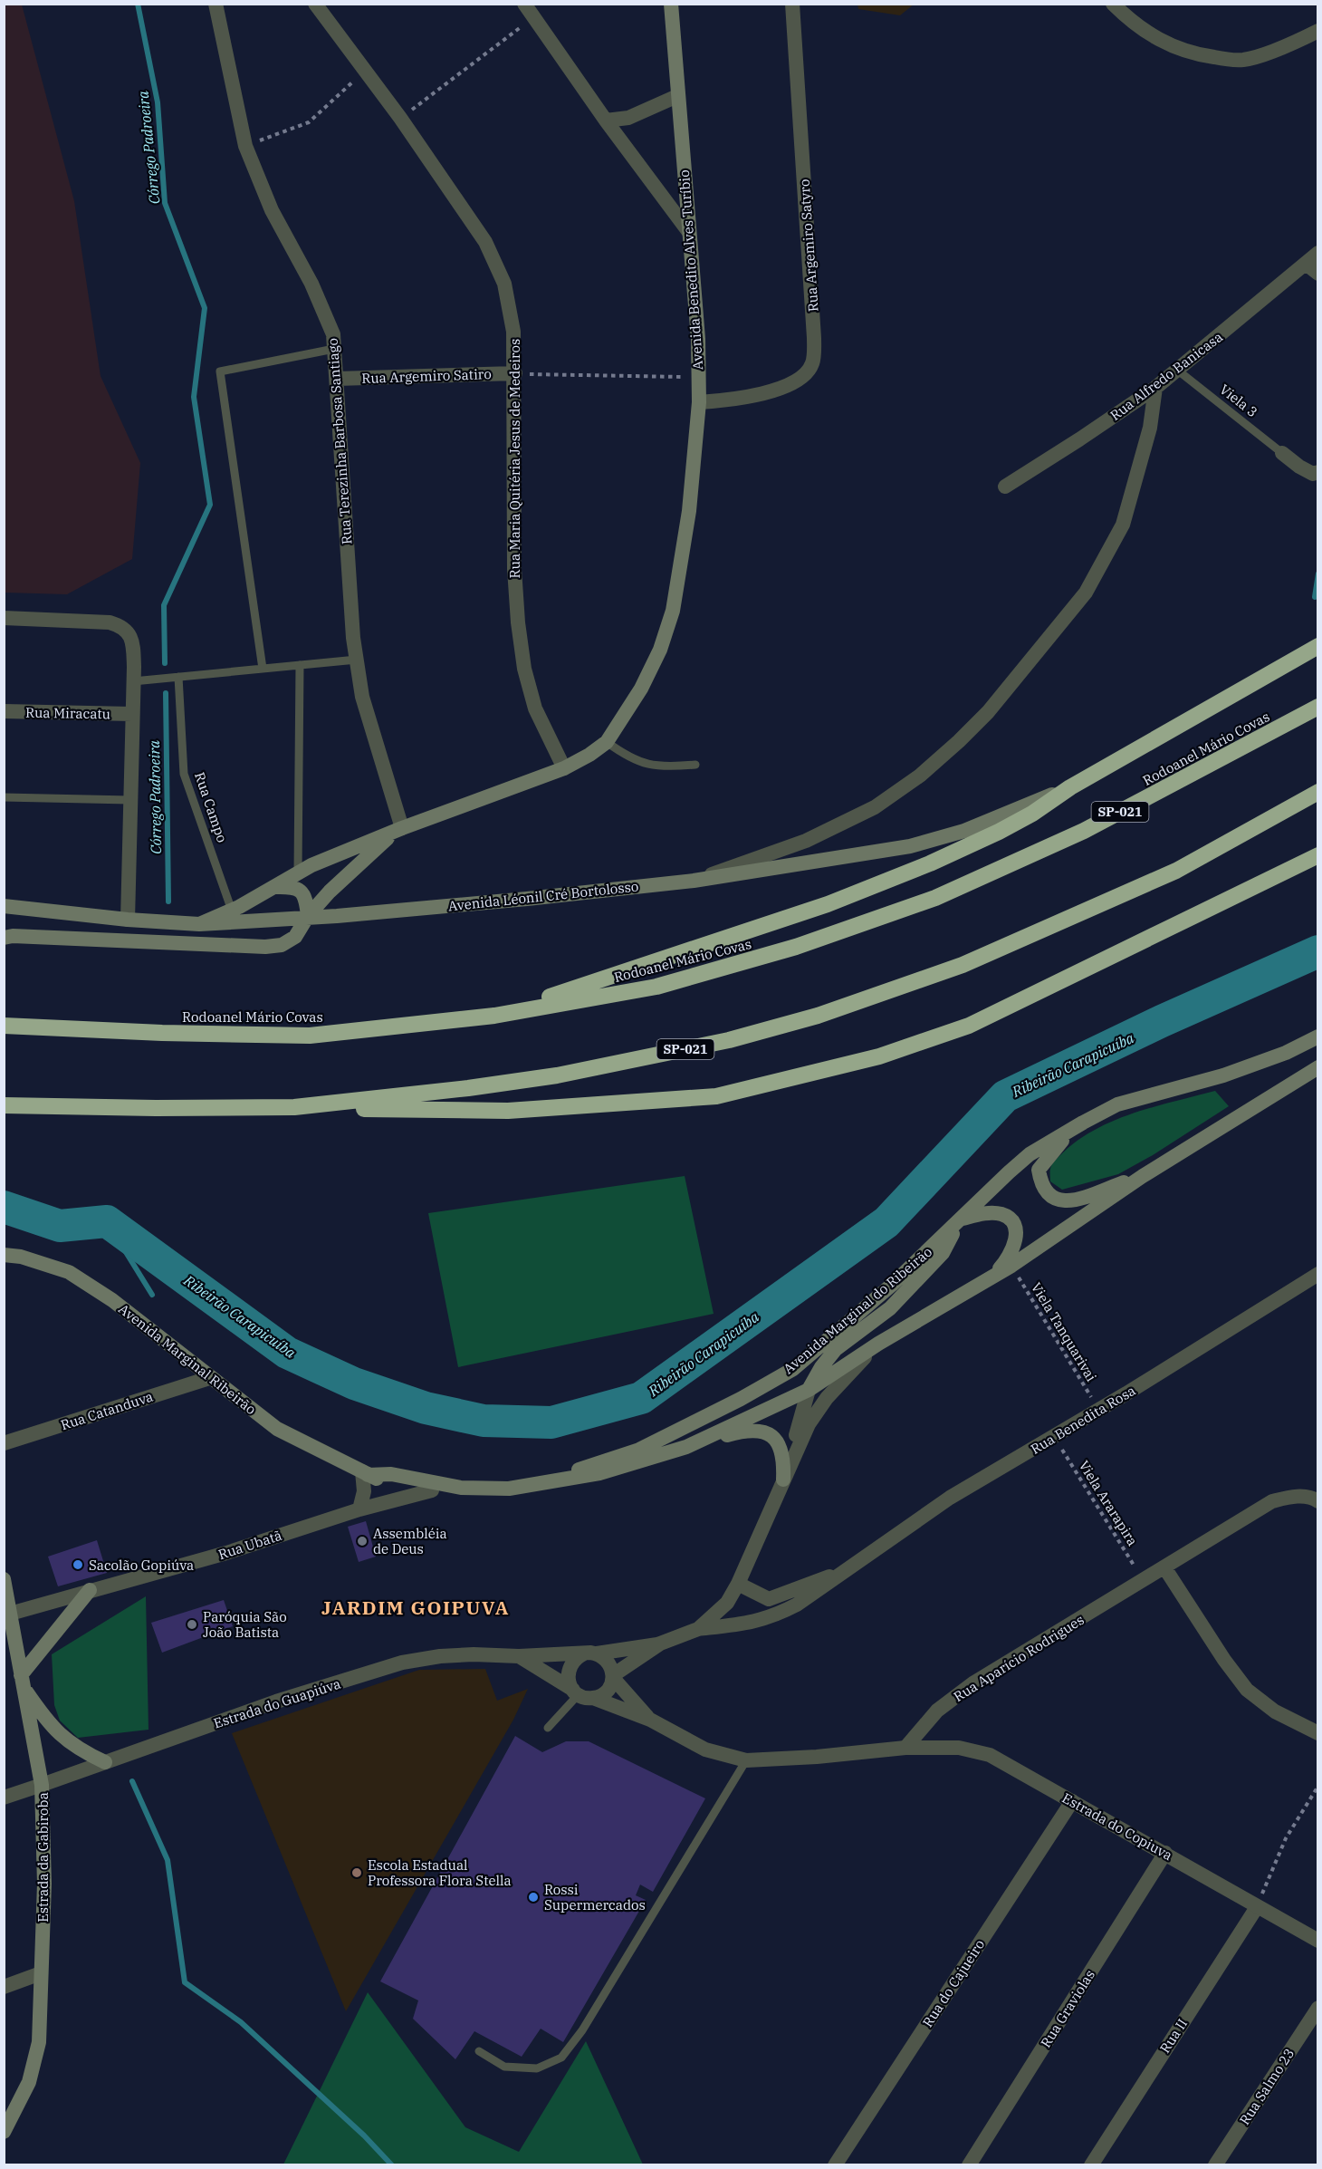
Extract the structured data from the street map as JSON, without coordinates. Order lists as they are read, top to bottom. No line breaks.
{"streets":{"highway":["Rodoanel Mário Covas","SP-021"],"main road":["Avenida Benedito Alves Turíbio","Avenida Léonil Cré Bortolosso","Avenida Marginal do Ribeirão","Avenida Marginal Ribeirão","Estrada da Gabiroba"],"street":["Rua Argemiro Satyro","Rua Argemiro Satiro","Rua Alfredo Banicasa","Rua Terezinha Barbosa Santiago","Rua Maria Quitéria Jesus de Medeiros","Rua Miracatu","Rua Catanduva","Rua Benedita Rosa","Rua Ubatã","Rua Aparício Rodrigues","Estrada do Guapiúva","Estrada do Copiuva","Rua do Cajueiro","Rua Graviolas","Rua II","Rua Salmo 23"],"lane":["Viela 3","Rua Campo"],"path":["Viela Tanquarivai","Viela Ararapira"]},"crossings":[["Rua Argemiro Satyro","Avenida Benedito Alves Turíbio"],["Avenida Benedito Alves Turíbio","Rua Terezinha Barbosa Santiago"],["Avenida Benedito Alves Turíbio","Rua Maria Quitéria Jesus de Medeiros"],["Avenida Benedito Alves Turíbio","Rua Campo"],["Avenida Benedito Alves Turíbio","Avenida Léonil Cré Bortolosso"],["Rua Argemiro Satiro","Rua Terezinha Barbosa Santiago"],["Rua Argemiro Satiro","Rua Maria Quitéria Jesus de Medeiros"],["Rua Alfredo Banicasa","Viela 3"],["Avenida Marginal do Ribeirão","Viela Tanquarivai"],["Viela Tanquarivai","Rua Benedita Rosa"],["Avenida Marginal Ribeirão","Rua Catanduva"],["Avenida Marginal Ribeirão","Rua Ubatã"],["Rua Benedita Rosa","Viela Ararapira"],["Rua Benedita Rosa","Estrada do Guapiúva"],["Viela Ararapira","Rua Aparício Rodrigues"],["Rua Ubatã","Estrada da Gabiroba"],["Rua Aparício Rodrigues","Estrada do Copiuva"],["Estrada do Guapiúva","Estrada da Gabiroba"],["Estrada do Copiuva","Rua do Cajueiro"],["Estrada do Copiuva","Rua Graviolas"],["Estrada do Copiuva","Rua II"]],"districts":["JARDIM GOIPUVA"],"water":["Córrego Padroeira","Ribeirão Carapicuíba"],"places":["Assembléia de Deus","Sacolão Gopiúva","Paróquia São João Batista","Escola Estadual Professora Flora Stella","Rossi Supermercados"]}
